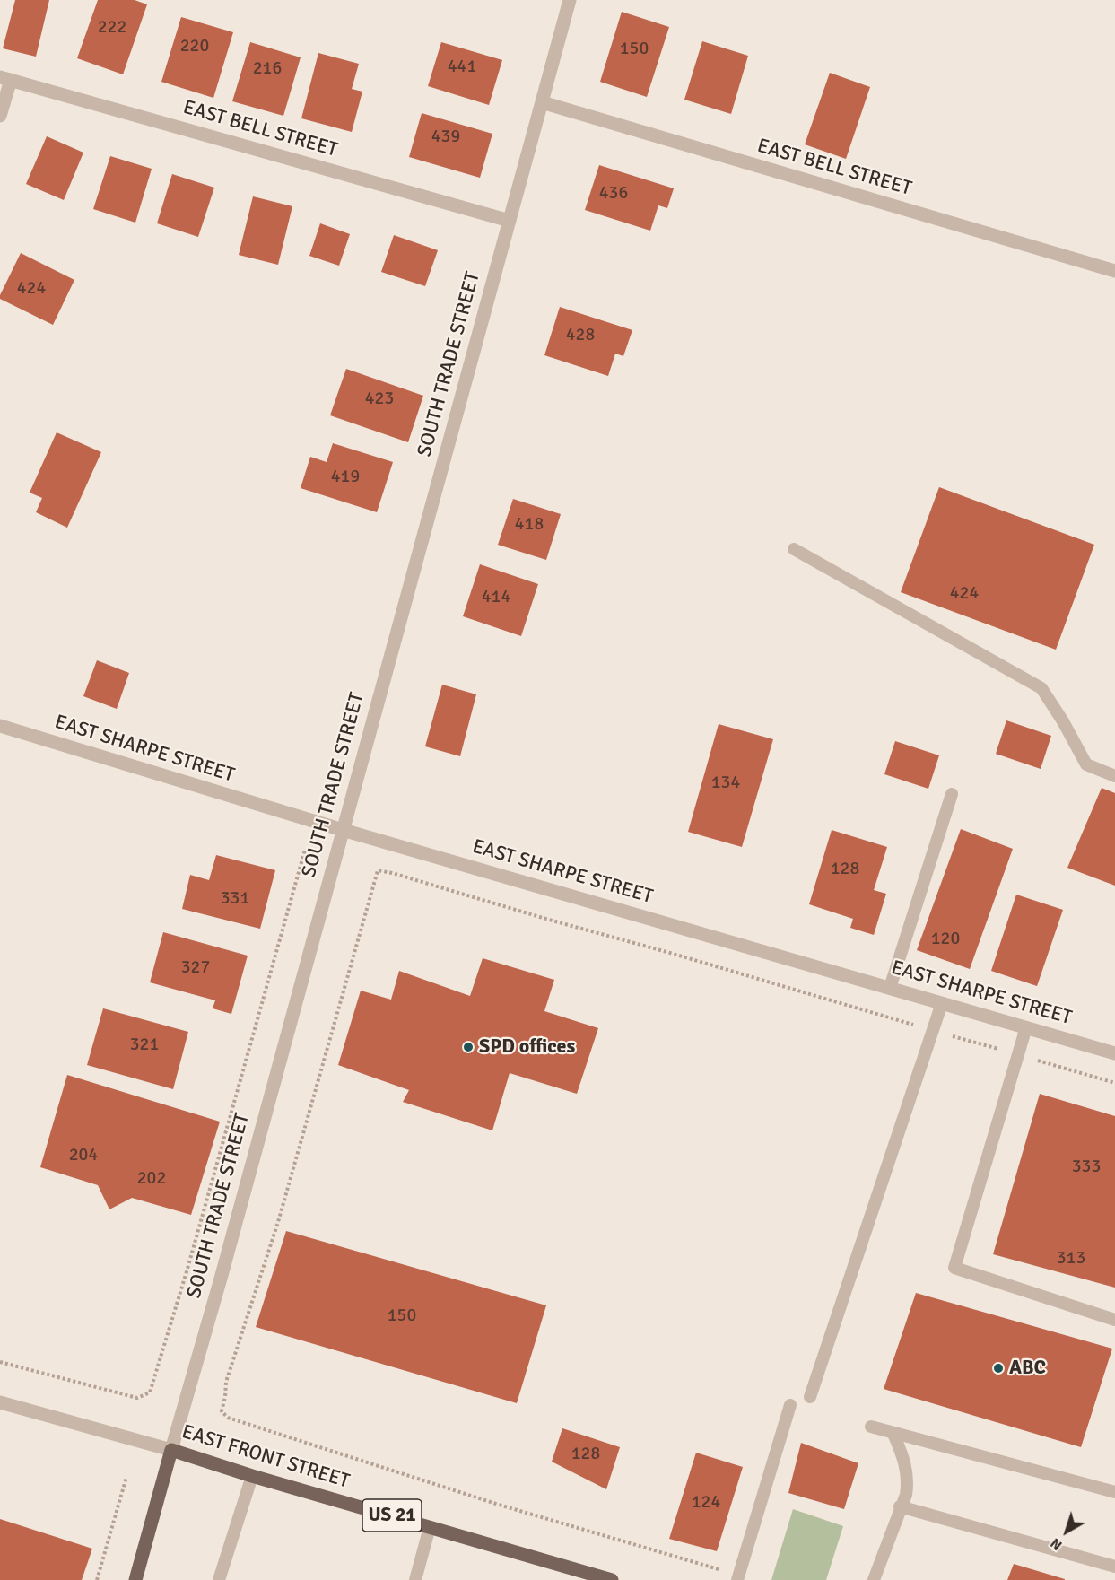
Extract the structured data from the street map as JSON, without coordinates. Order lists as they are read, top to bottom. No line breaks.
{"streets":{"main road":["SOUTH TRADE STREET","EAST FRONT STREET","US 21"],"street":["EAST BELL STREET","EAST SHARPE STREET"]},"crossings":[["EAST BELL STREET","SOUTH TRADE STREET"],["SOUTH TRADE STREET","EAST SHARPE STREET"],["SOUTH TRADE STREET","EAST FRONT STREET"]],"places":["SPD offices","ABC"],"house_numbers":["222","220","150","441","216","439","436","424","428","423","419","418","424","414","134","128","331","120","327","321","204","333","202","313","150","128","124"],"north":"bottom left"}
